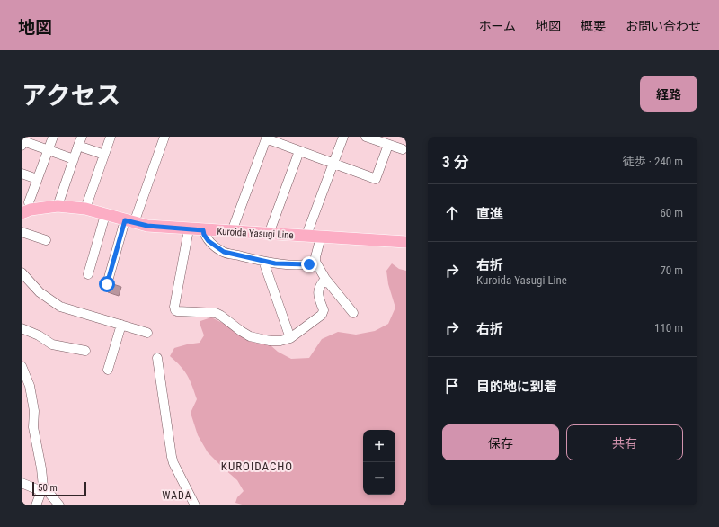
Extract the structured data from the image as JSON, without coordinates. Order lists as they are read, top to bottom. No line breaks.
{"streets":{"main road":["Kuroida Yasugi Line"]},"districts":["KUROIDACHO","WADA"],"scale_bar":"50 m","page":{"header":"地図","nav":["ホーム","地図","概要","お問い合わせ"],"title":"アクセス","buttons":["経路",["保存","共有"]],"heading":["3 分","徒歩 · 240 m"],"list":[["直進","60 m"],["右折","Kuroida Yasugi Line","70 m"],["右折","110 m"],"目的地に到着"],"map_buttons":["+","−"],"scale":"50 m"}}
